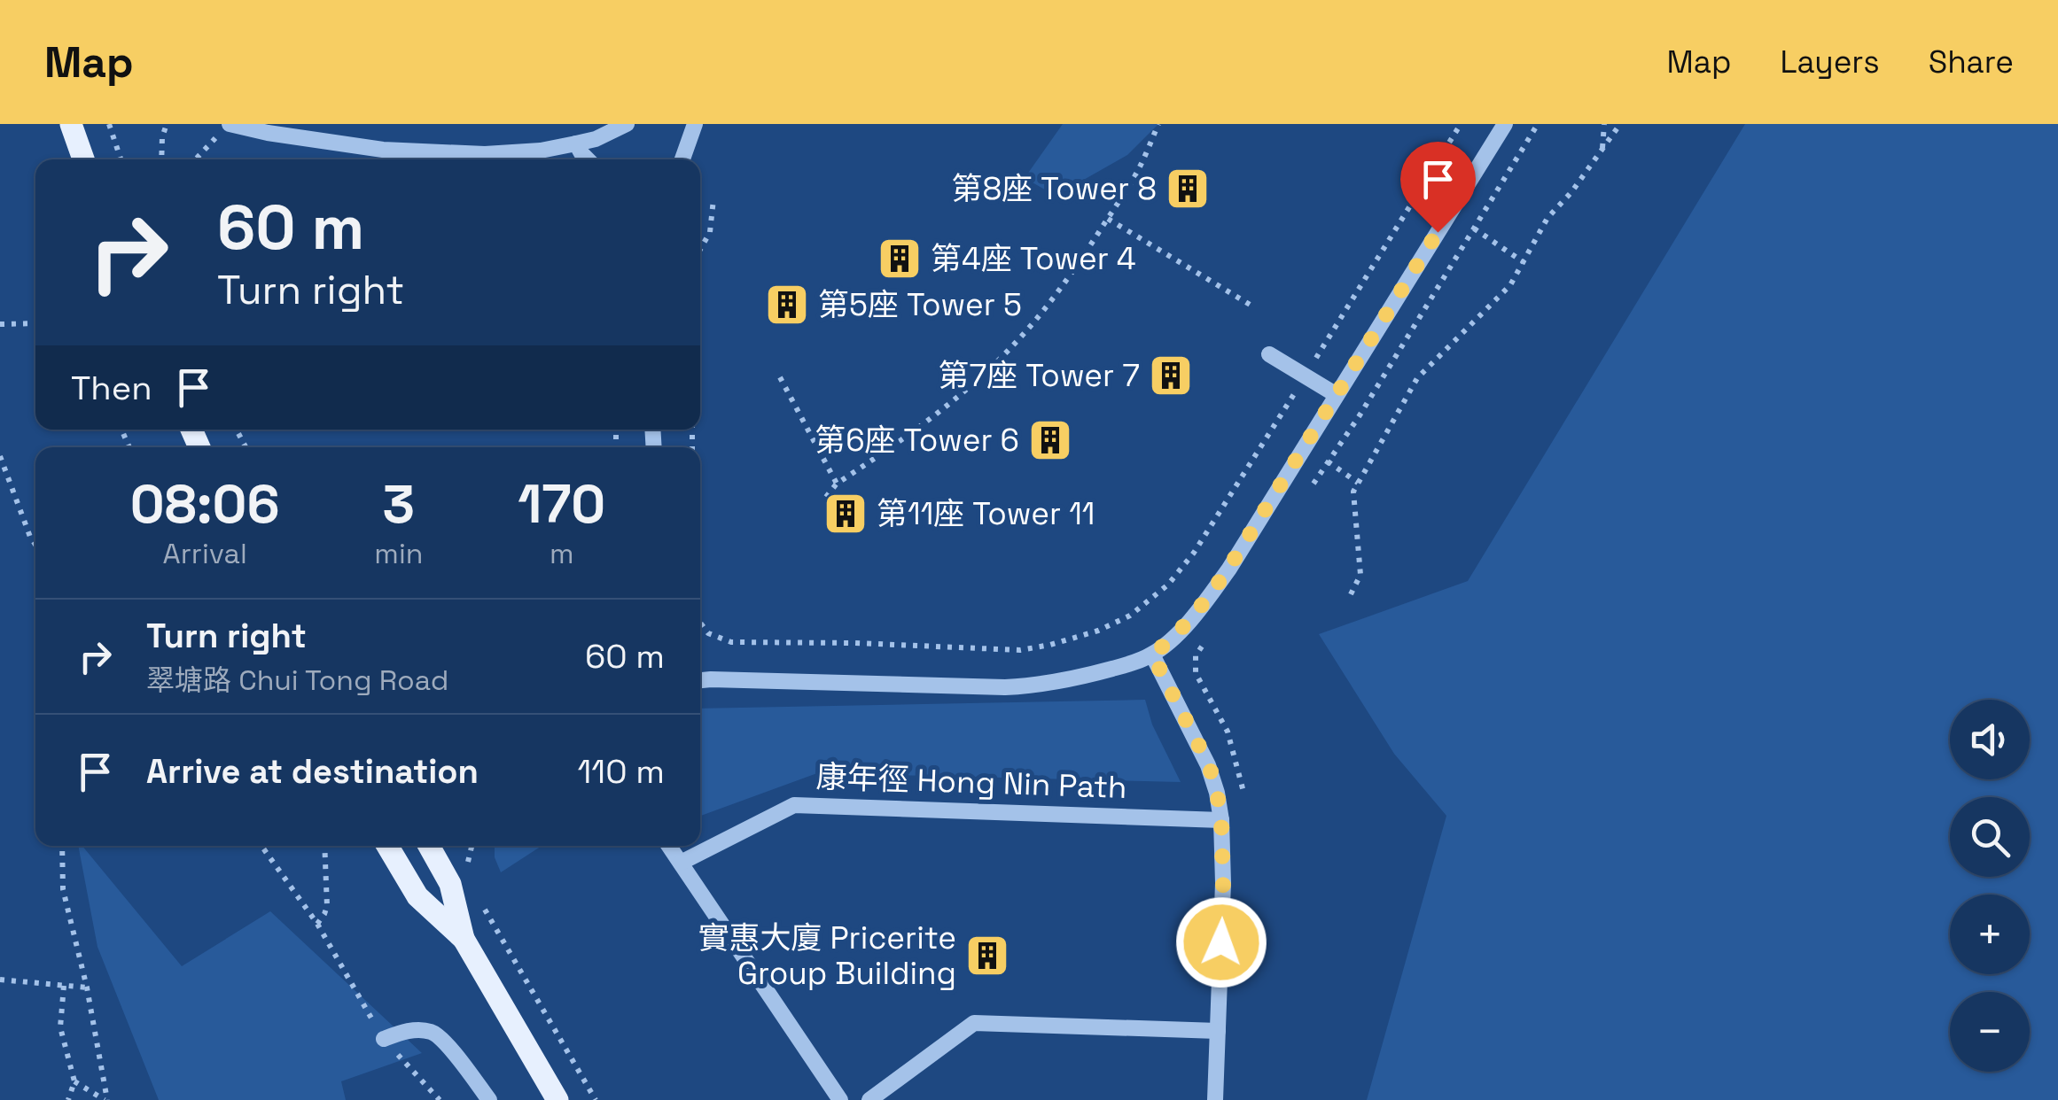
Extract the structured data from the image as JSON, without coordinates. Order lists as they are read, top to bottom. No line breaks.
{"streets":{"street":["康年徑 Hong Nin Path"]},"places":{"building":["第8座 Tower 8","第4座 Tower 4","第5座 Tower 5","第7座 Tower 7","第6座 Tower 6","第11座 Tower 11","實惠大廈 Pricerite Group Building"]},"page":{"header":"Map","nav":["Map","Layers","Share"],"turn":["60 m","Turn right"],"then":"Then","eta":["08:06","Arrival","3","min","170","m"],"list":[{"name":"Turn right","note":"翠塘路 Chui Tong Road","value":"60 m"},{"name":"Arrive at destination","value":"110 m"}],"map_buttons":["+","−"]}}
